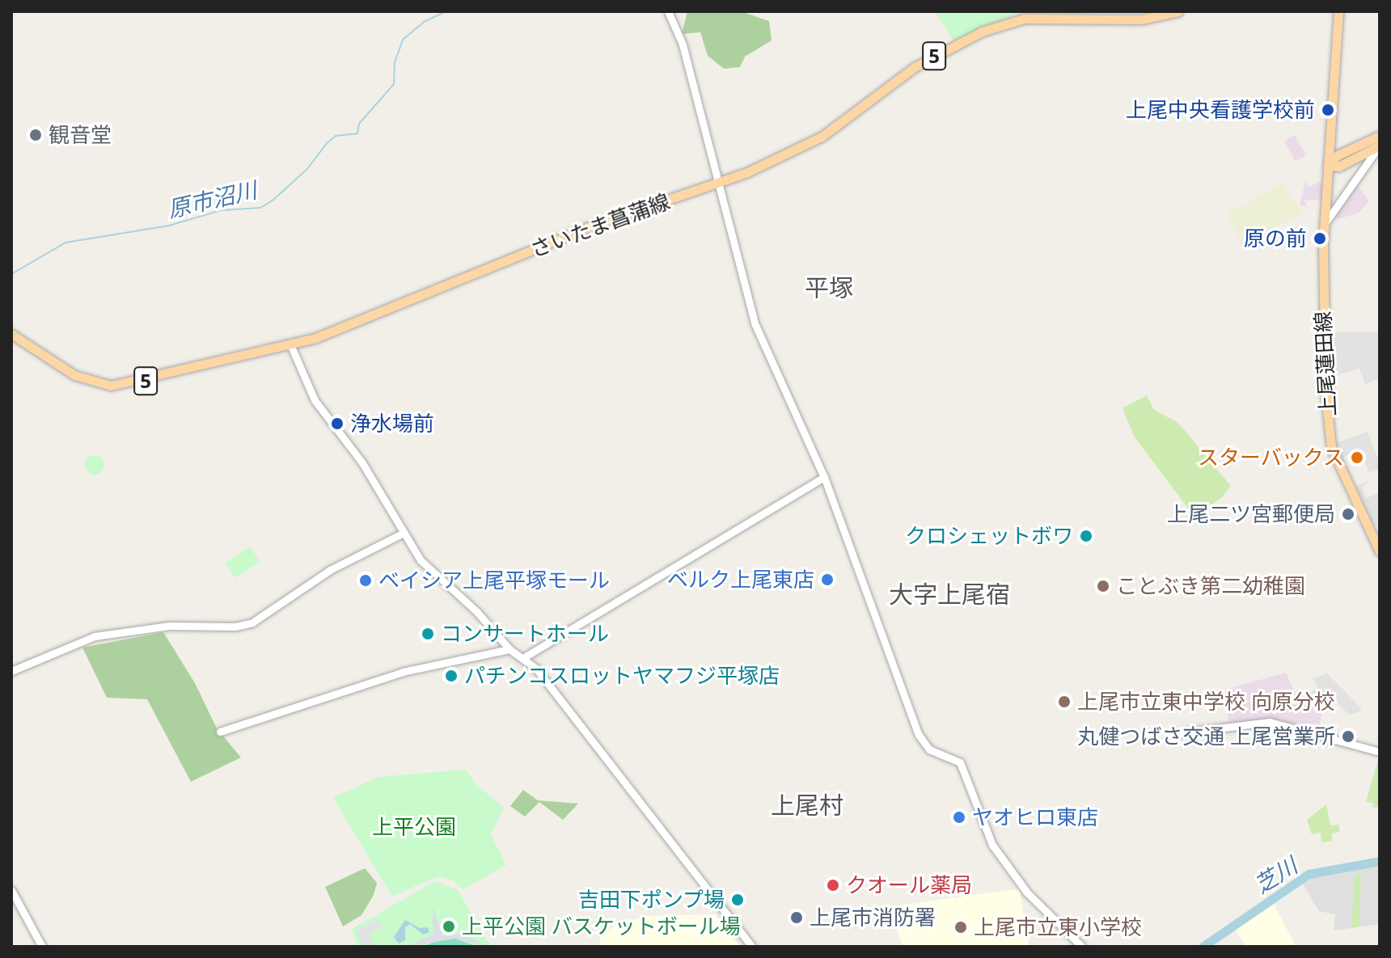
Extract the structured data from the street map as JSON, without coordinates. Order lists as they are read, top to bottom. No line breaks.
{"streets":{"main road":["5","さいたま菖蒲線","上尾蓮田線"]},"districts":["平塚","大字上尾宿","上尾村"],"water":["原市沼川","芝川"],"parks":["上平公園"],"places":["上尾中央看護学校前","観音堂","原の前","浄水場前","スターバックス","上尾二ツ宮郵便局","クロシェットボワ","ベルク上尾東店","ベイシア上尾平塚モール","ことぶき第二幼稚園","コンサートホール","パチンコスロットヤマフジ平塚店","上尾市立東中学校 向原分校","丸健つばさ交通 上尾営業所","ヤオヒロ東店","クオール薬局","吉田下ポンプ場","上尾市消防署","上平公園 バスケットボール場","上尾市立東小学校"]}
